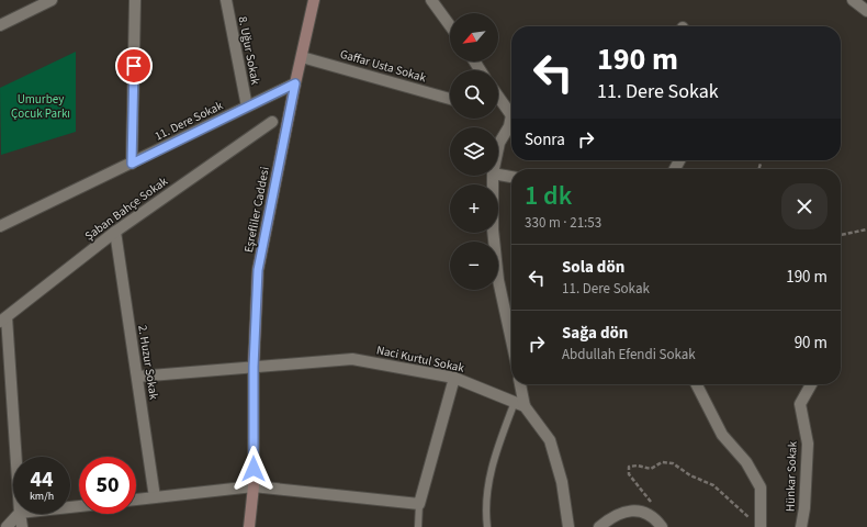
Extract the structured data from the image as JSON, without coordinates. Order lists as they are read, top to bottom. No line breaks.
{"streets":{"main road":["Eşrefliler Caddesi"],"street":["8. Uğur Sokak","Gaffar Usta Sokak","11. Dere Sokak","Şaban Bahçe Sokak","Naci Kurtul Sokak","2. Huzur Sokak","Hünkar Sokak"]},"crossings":[["8. Uğur Sokak","11. Dere Sokak"],["Gaffar Usta Sokak","Eşrefliler Caddesi"],["11. Dere Sokak","Eşrefliler Caddesi"],["Şaban Bahçe Sokak","2. Huzur Sokak"],["Eşrefliler Caddesi","Naci Kurtul Sokak"],["Naci Kurtul Sokak","2. Huzur Sokak"]],"parks":["Umurbey Çocuk Parkı"],"north":"bottom left","page":{"map_buttons":["+","−"],"turn":["190 m","11. Dere Sokak"],"then":"Sonra","heading":["1 dk","330 m · 21:53"],"list":[{"name":"Sola dön","note":"11. Dere Sokak","value":"190 m"},{"name":"Sağa dön","note":"Abdullah Efendi Sokak","value":"90 m"}],"speed":"44 km/h","limit":"50"}}
